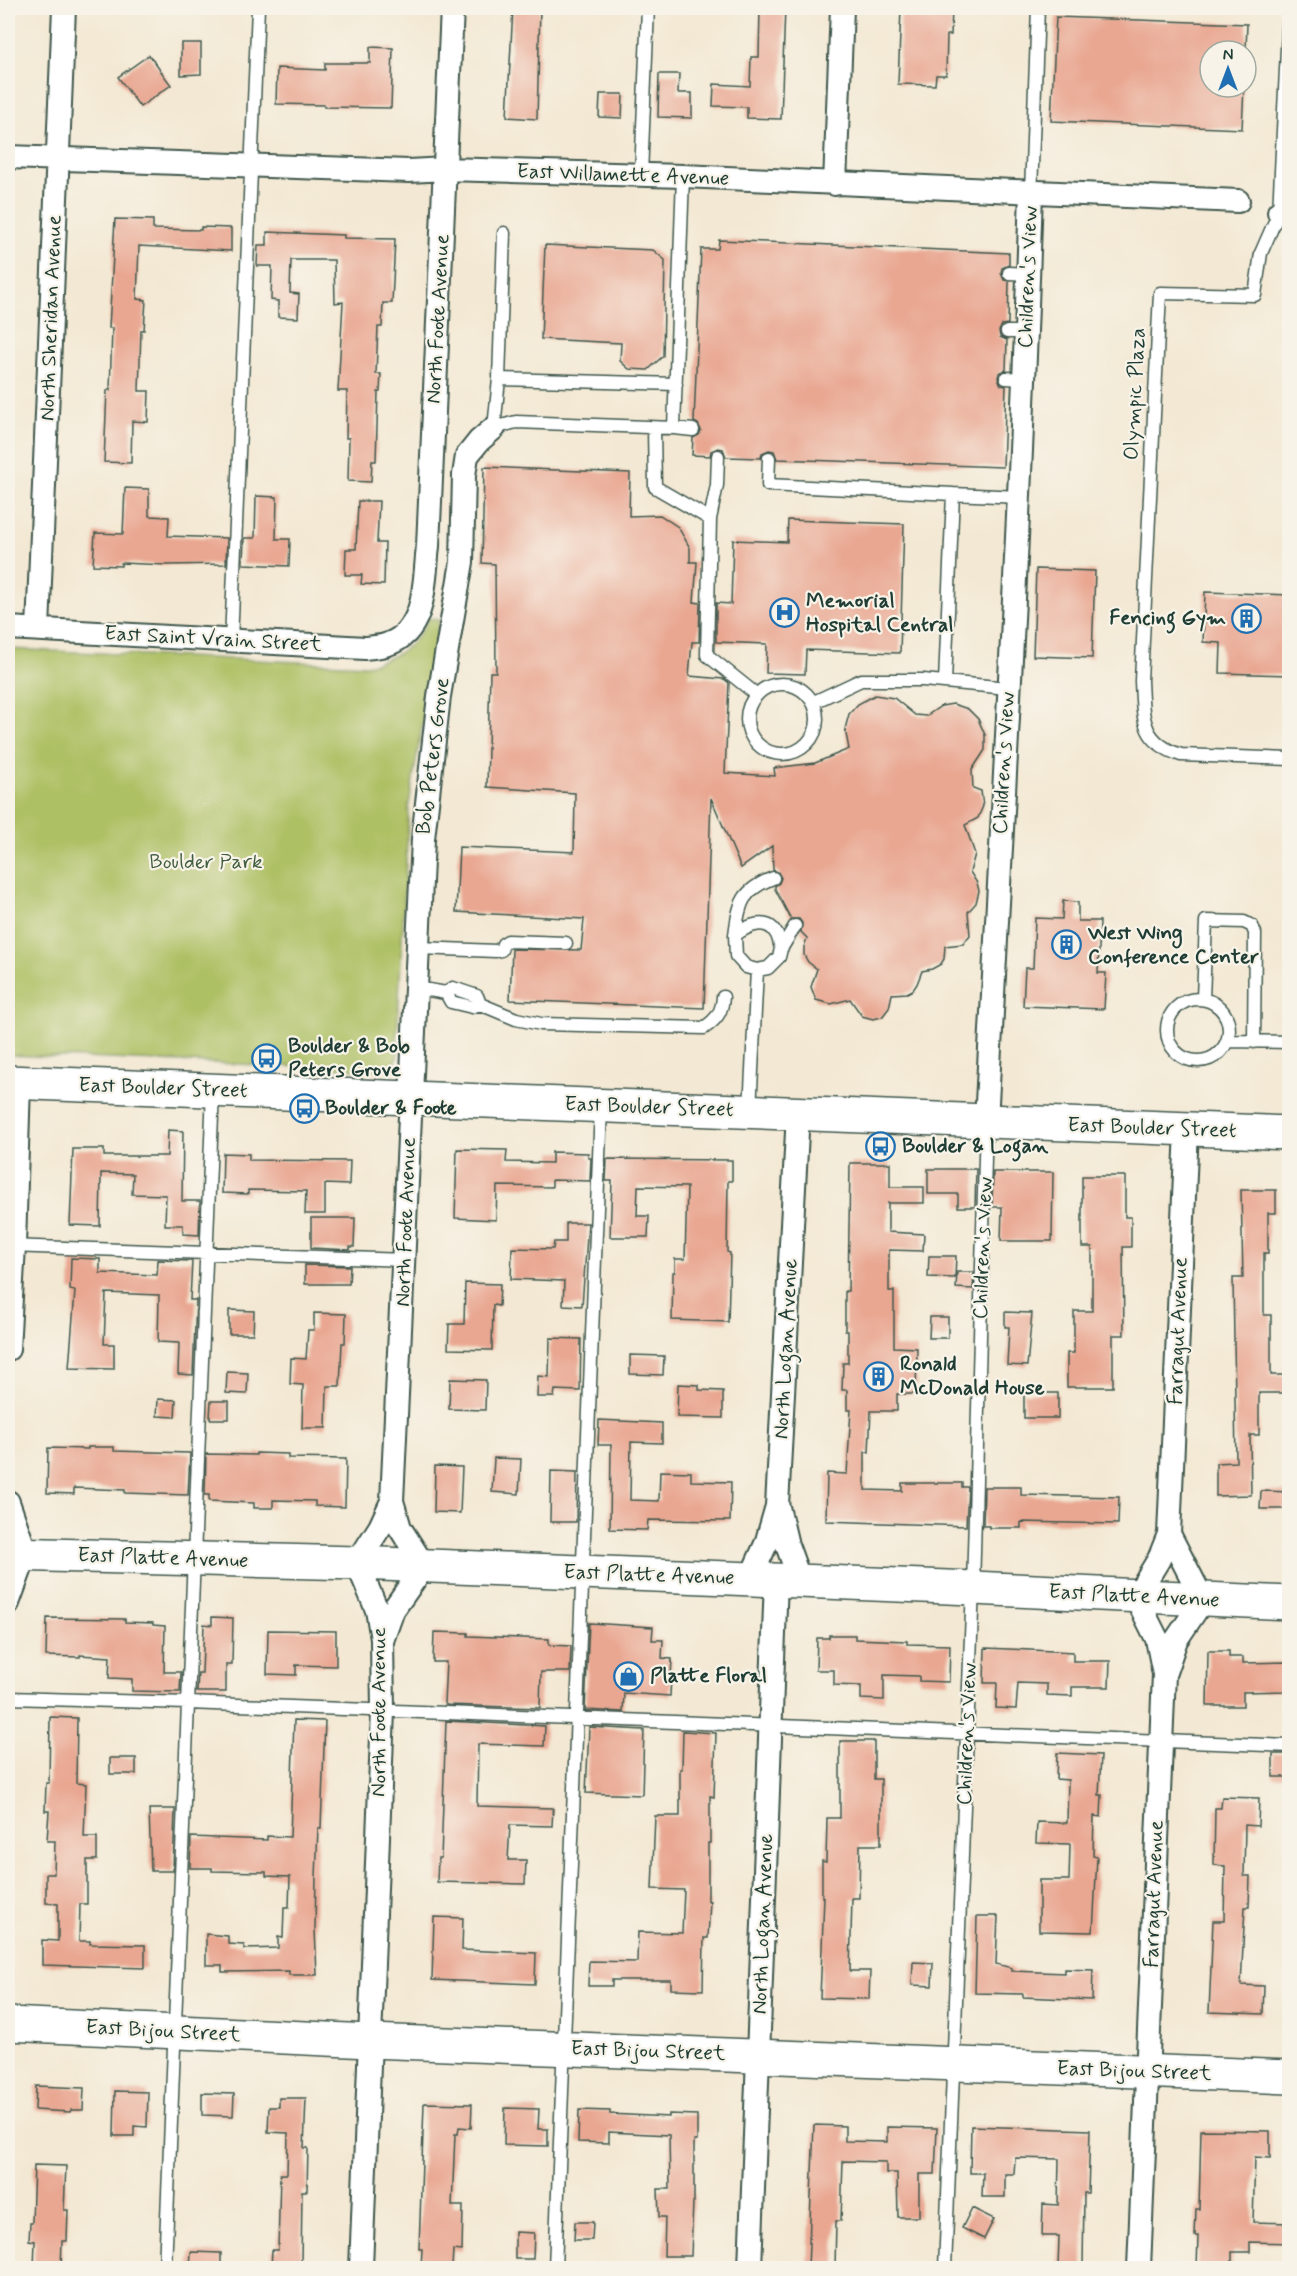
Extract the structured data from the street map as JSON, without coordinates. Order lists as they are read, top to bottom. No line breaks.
{"streets":{"street":["East Willamette Avenue","Children's View","North Sheridan Avenue","North Foote Avenue","East Saint Vrain Street","Bob Peters Grove","East Boulder Street","Farragut Avenue","North Logan Avenue","East Platte Avenue","East Bijou Street"],"lane":["Olympic Plaza"]},"crossings":[["East Willamette Avenue","Children's View"],["East Willamette Avenue","North Sheridan Avenue"],["East Willamette Avenue","North Foote Avenue"],["Children's View","East Boulder Street"],["Children's View","East Platte Avenue"],["Children's View","East Bijou Street"],["North Sheridan Avenue","East Saint Vrain Street"],["North Foote Avenue","East Saint Vrain Street"],["North Foote Avenue","Bob Peters Grove"],["North Foote Avenue","East Boulder Street"],["North Foote Avenue","East Platte Avenue"],["North Foote Avenue","East Bijou Street"],["Bob Peters Grove","East Boulder Street"],["East Boulder Street","Farragut Avenue"],["East Boulder Street","North Logan Avenue"],["Farragut Avenue","East Platte Avenue"],["Farragut Avenue","East Bijou Street"],["North Logan Avenue","East Platte Avenue"],["North Logan Avenue","East Bijou Street"]],"parks":["Boulder Park"],"places":{"hospital":["Memorial Hospital Central"],"building":["Fencing Gym","West Wing Conference Center","Ronald McDonald House"],"bus stop":["Boulder & Bob Peters Grove","Boulder & Foote","Boulder & Logan"],"shop":["Platte Floral"]},"north":"top"}
